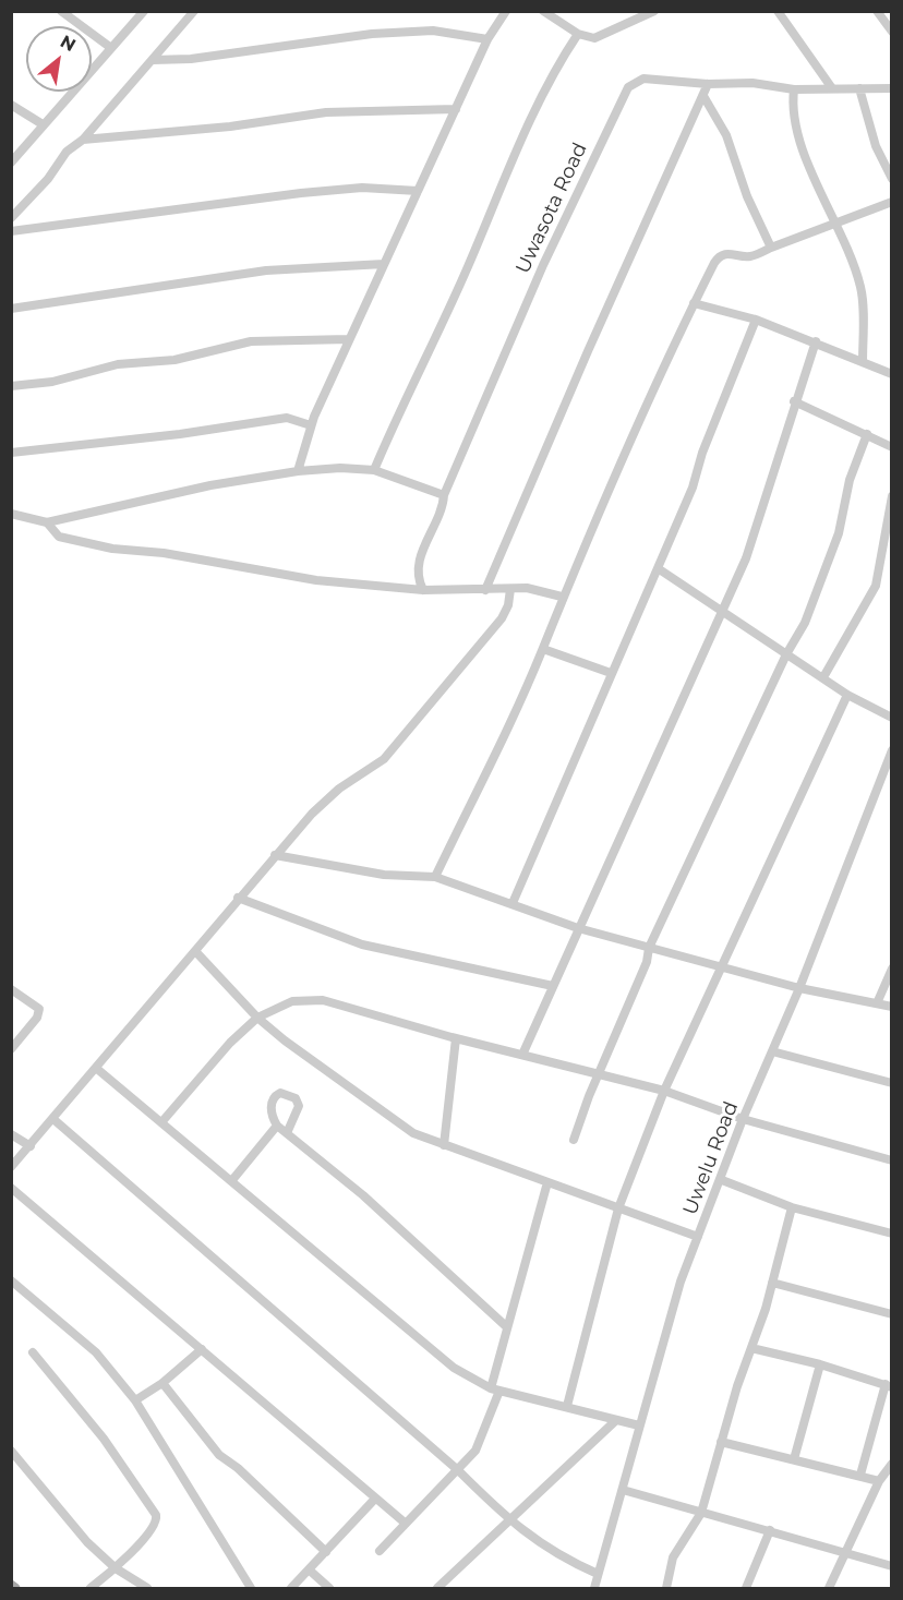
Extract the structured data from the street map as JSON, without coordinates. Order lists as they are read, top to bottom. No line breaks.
{"streets":{"street":["Uwasota Road","Uwelu Road"]},"north":"top right"}
